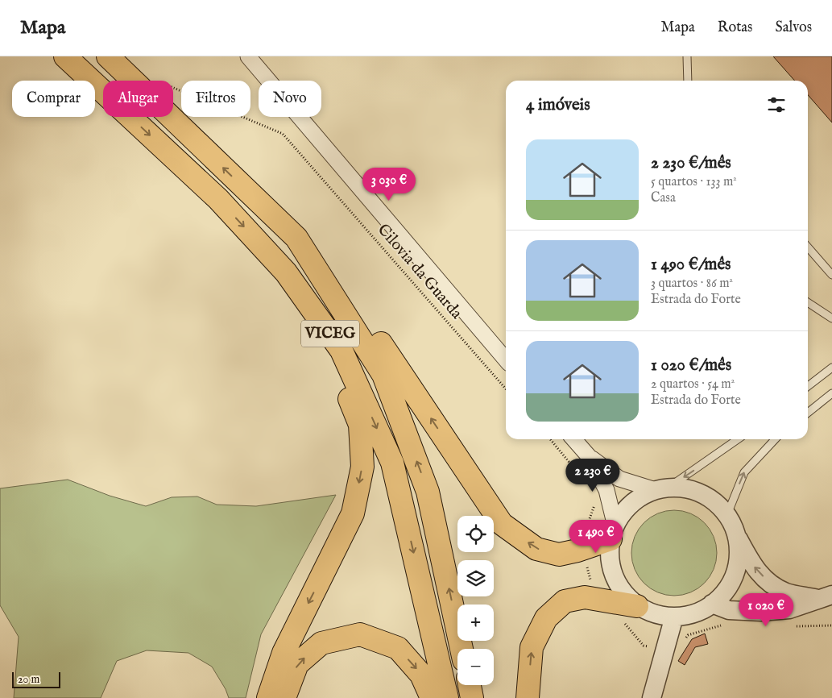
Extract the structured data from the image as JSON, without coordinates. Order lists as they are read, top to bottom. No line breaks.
{"streets":{"highway":["VICEG"],"path":["Cilovia da Guarda"]},"scale_bar":"20 m","page":{"header":"Mapa","nav":["Mapa","Rotas","Salvos"],"chip":["Comprar","Alugar","Filtros","Novo"],"heading":"4 imóveis","list":[{"name":"2 230 €/mês","note":"5 quartos · 133 m² · Casa"},{"name":"1 490 €/mês","note":"3 quartos · 86 m² · Estrada do Forte"},{"name":"1 020 €/mês","note":"2 quartos · 54 m² · Estrada do Forte"}],"price":["3 030 €","2 230 €","1 490 €","1 020 €"],"map_buttons":["+","−"],"scale":"20 m"}}
